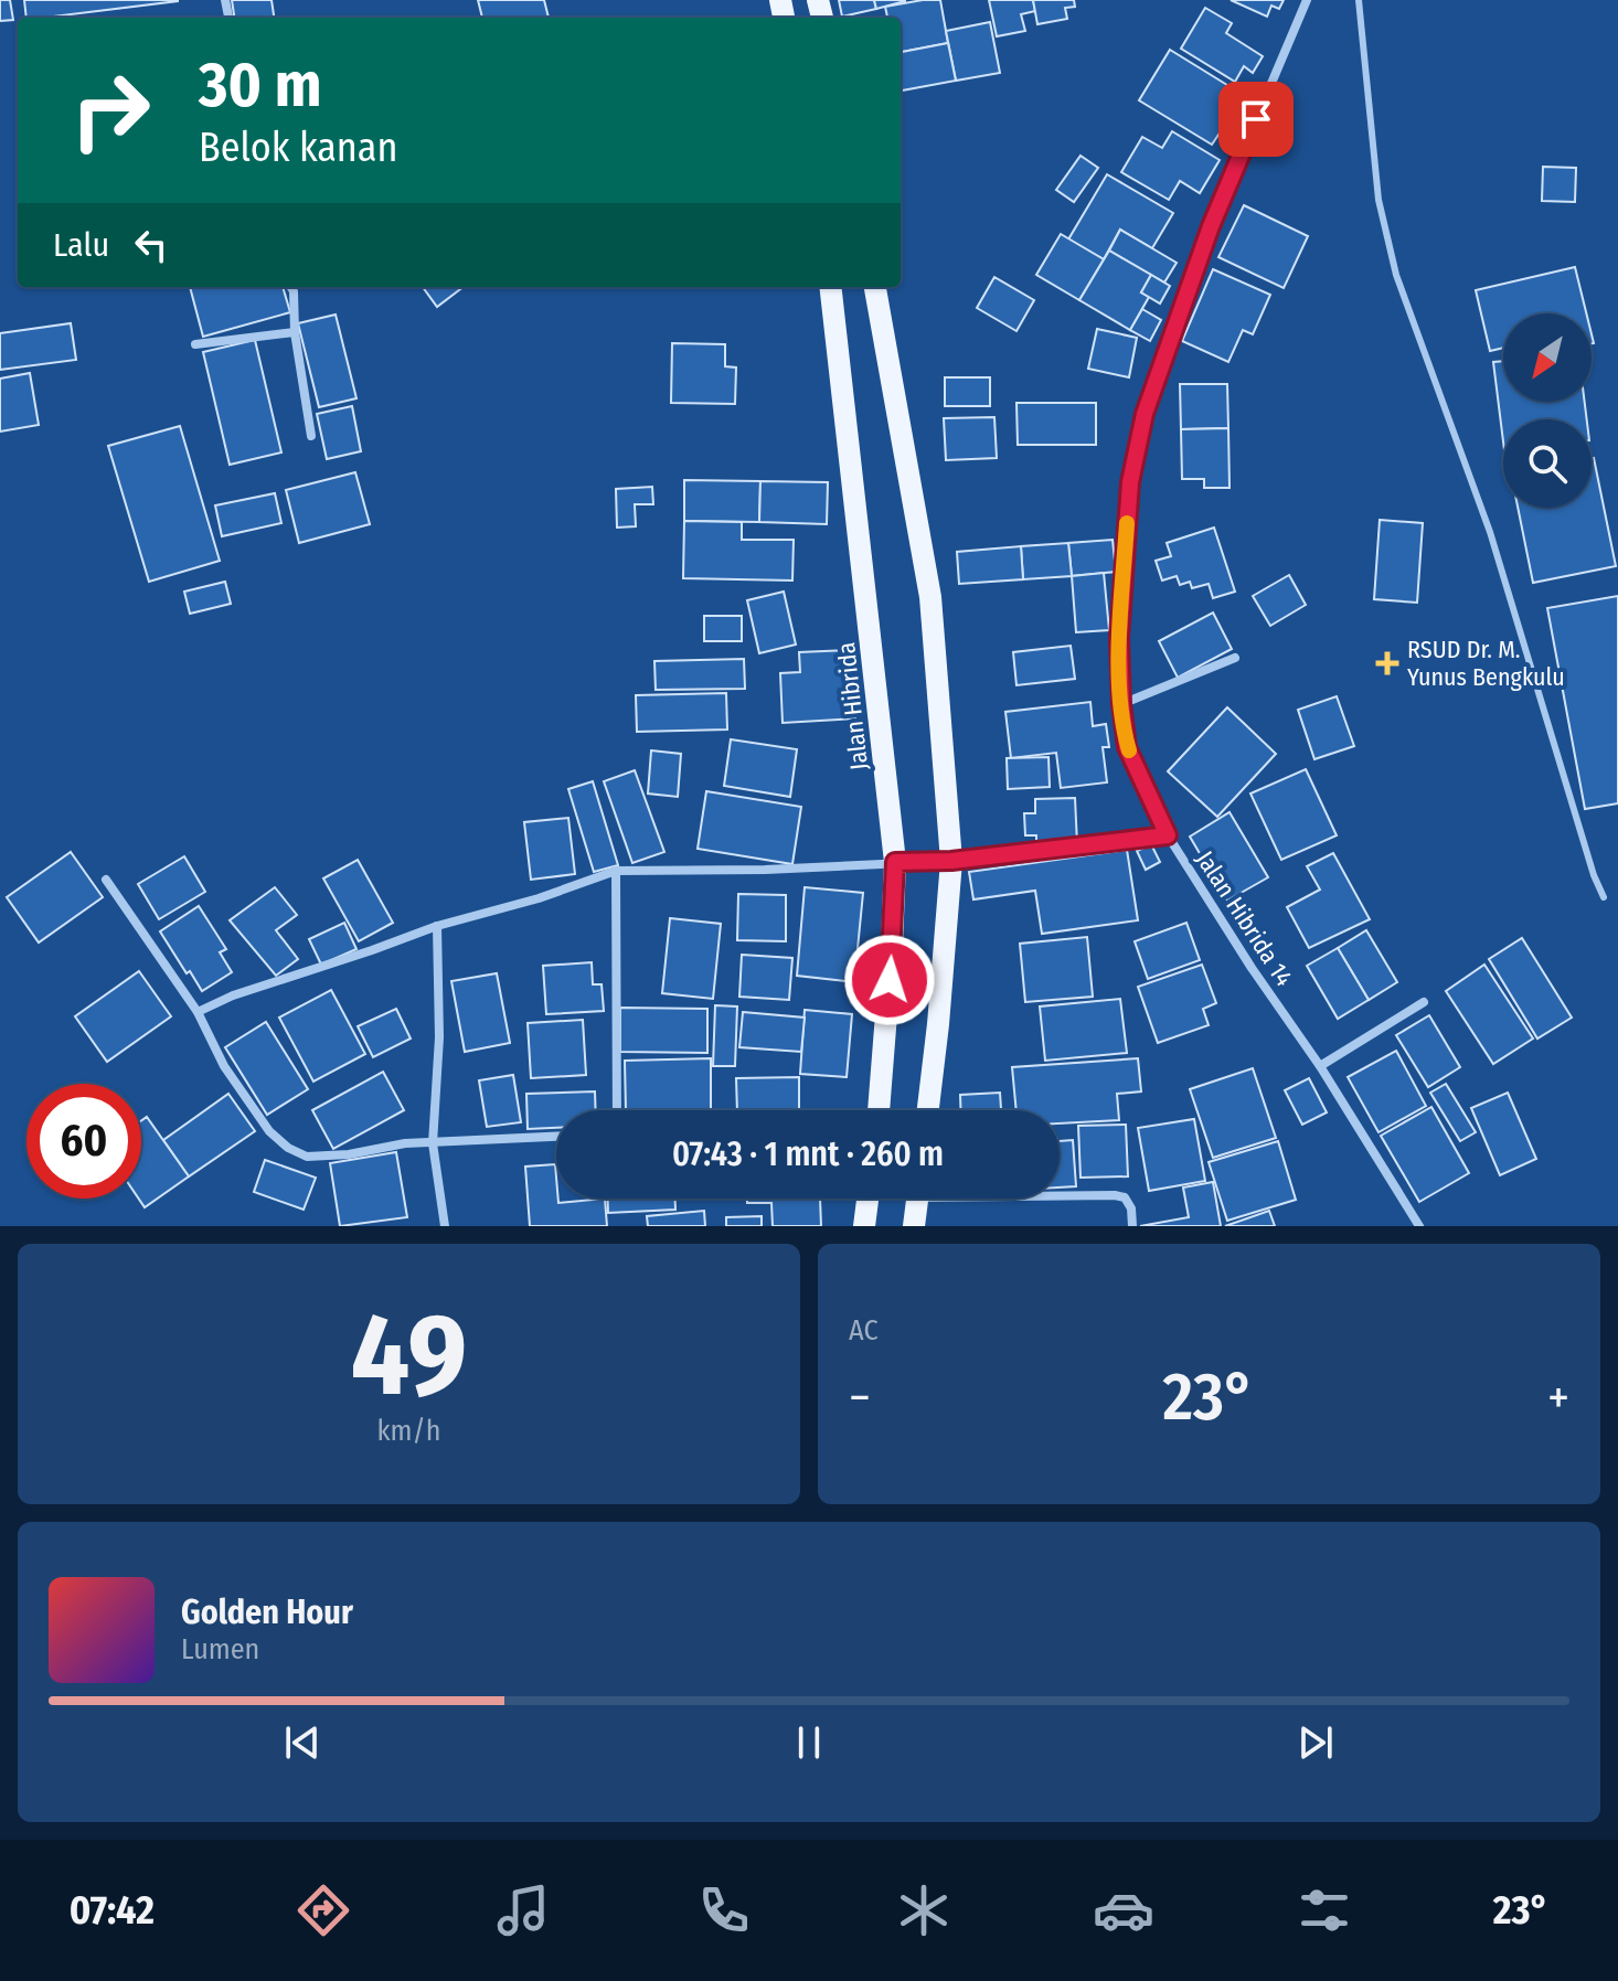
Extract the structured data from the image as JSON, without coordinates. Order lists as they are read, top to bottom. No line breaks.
{"streets":{"main road":["Jalan Hibrida"],"street":["Jalan Hibrida 14"]},"places":{"health":["RSUD Dr. M. Yunus Bengkulu"]},"north":"bottom left","page":{"turn":["30 m","Belok kanan"],"then":"Lalu","limit":"60","trip":"07:43 · 1 mnt · 260 m","tile":[["49","km/h"],"AC"],"heat":["−","23°","+"],"song":["Golden Hour","Lumen"],"tabs":["07:42","23°"]}}
